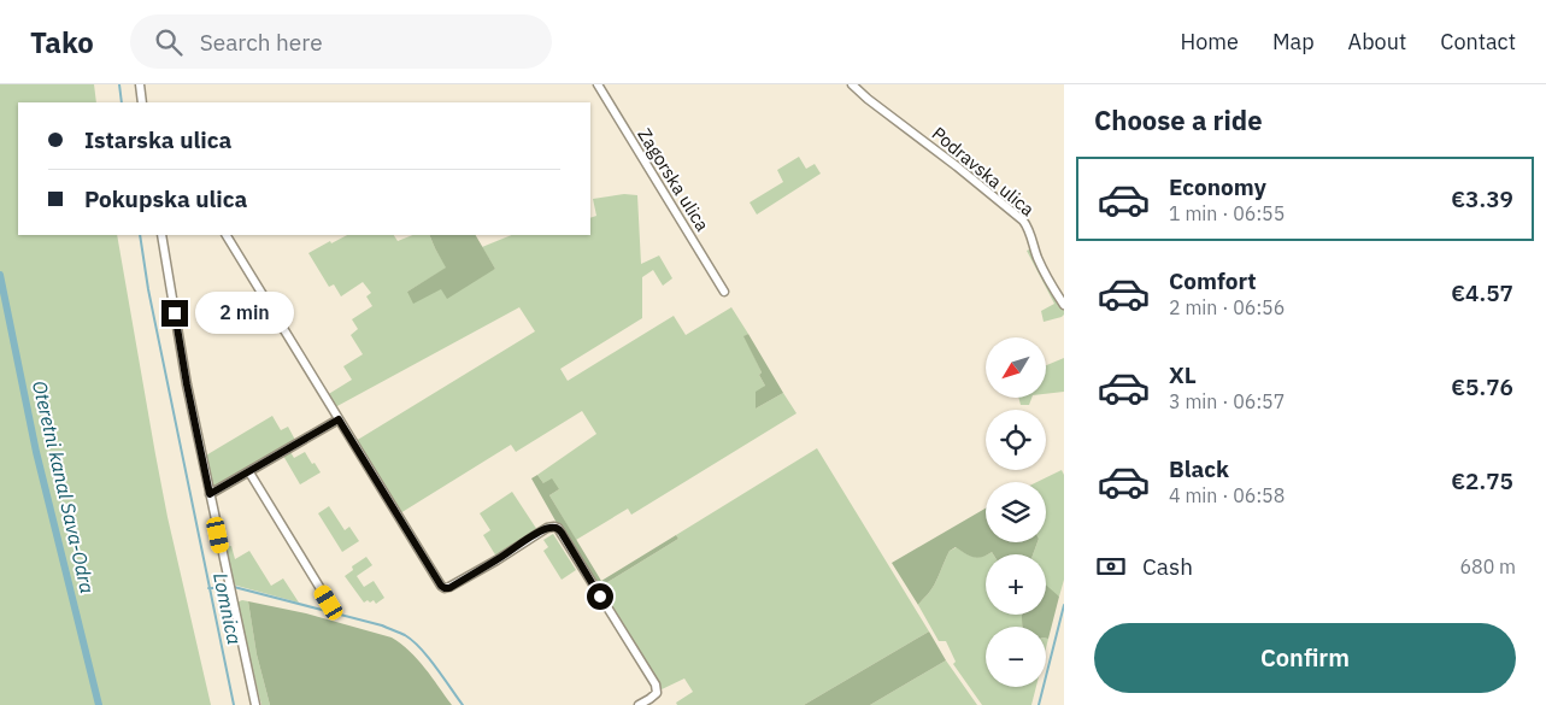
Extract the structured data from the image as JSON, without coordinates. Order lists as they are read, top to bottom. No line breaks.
{"streets":{"street":["Podravska ulica","Zagorska ulica"]},"water":["Oteretni kanal Sava-Odra","Lomnica"],"north":"bottom left","page":{"header":"Tako","search":"Search here","nav":["Home","Map","About","Contact"],"heading":"Choose a ride","banner":["Istarska ulica","Pokupska ulica"],"list":[{"name":"Economy","note":"1 min · 06:55","value":"€3.39"},{"name":"Comfort","note":"2 min · 06:56","value":"€4.57"},{"name":"XL","note":"3 min · 06:57","value":"€5.76"},{"name":"Black","note":"4 min · 06:58","value":"€2.75"}],"bubble":"2 min","map_buttons":["+","−"],"pay":["Cash","680 m"],"buttons":"Confirm"}}
